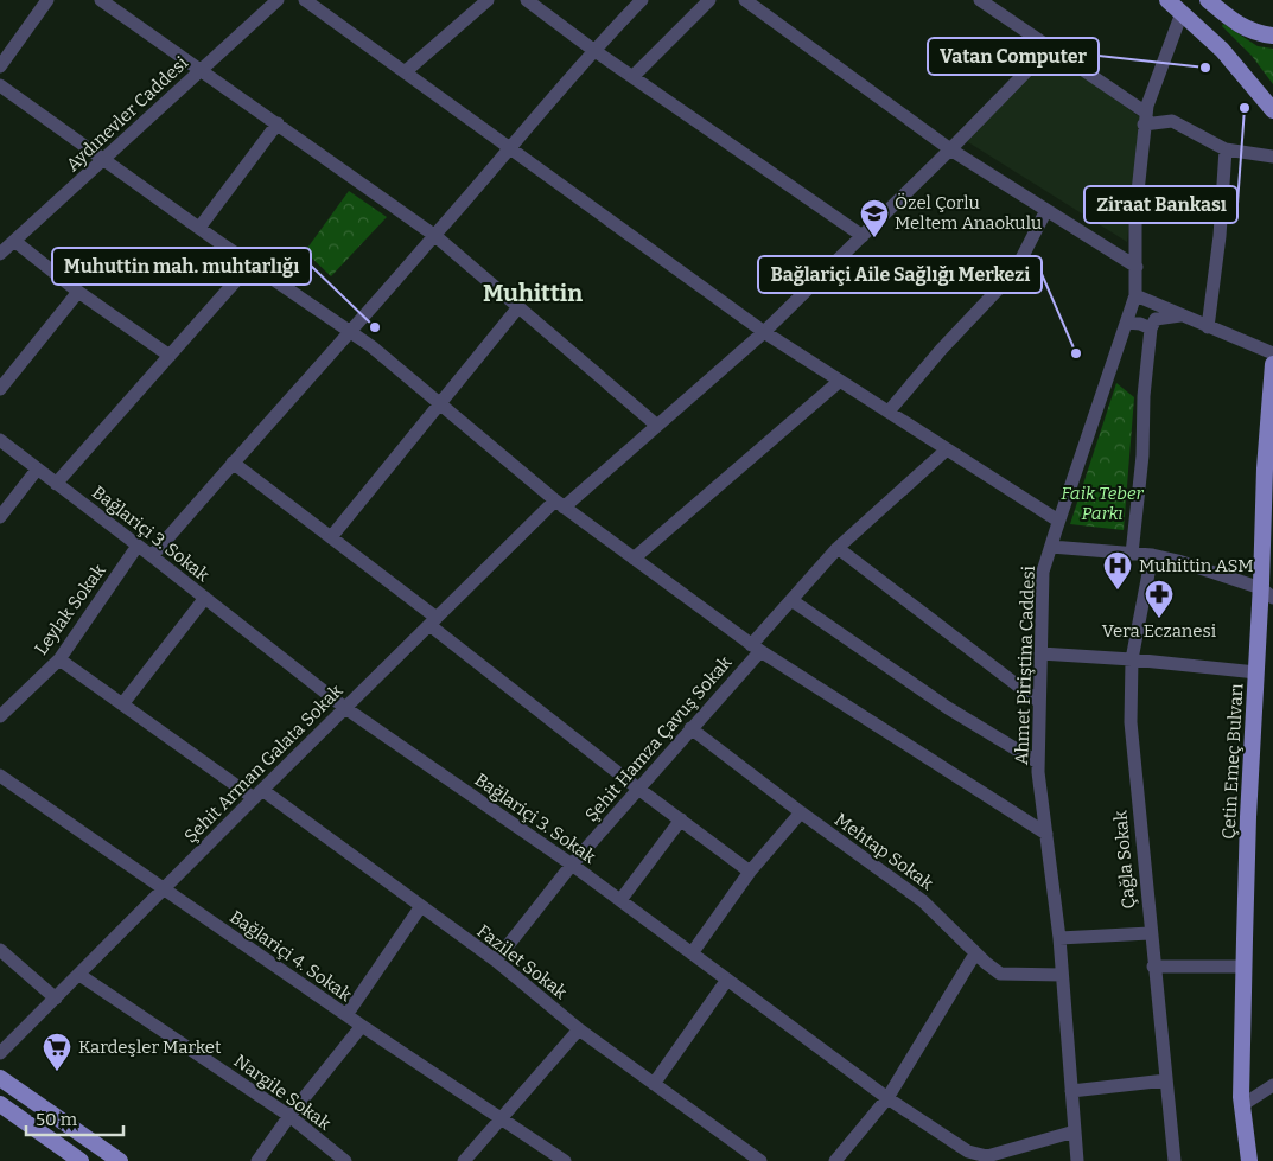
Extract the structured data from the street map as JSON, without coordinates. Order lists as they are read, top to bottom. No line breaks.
{"streets":{"main road":["Çetin Emeç Bulvarı"],"street":["Aydınevler Caddesi","Bağlariçi 3. Sokak","Leylak Sokak","Ahmet Piriştina Caddesi","Şehit Hamza Çavuş Sokak","Şehit Arman Galata Sokak","Mehtap Sokak","Çağla Sokak","Bağlariçi 4. Sokak","Fazilet Sokak","Nargile Sokak"]},"crossings":[["Bağlariçi 3. Sokak","Leylak Sokak"],["Bağlariçi 3. Sokak","Ahmet Piriştina Caddesi"],["Bağlariçi 3. Sokak","Şehit Hamza Çavuş Sokak"],["Bağlariçi 3. Sokak","Şehit Arman Galata Sokak"],["Leylak Sokak","Fazilet Sokak"],["Ahmet Piriştina Caddesi","Mehtap Sokak"],["Şehit Hamza Çavuş Sokak","Mehtap Sokak"],["Şehit Hamza Çavuş Sokak","Fazilet Sokak"],["Şehit Arman Galata Sokak","Bağlariçi 4. Sokak"],["Şehit Arman Galata Sokak","Fazilet Sokak"],["Şehit Arman Galata Sokak","Nargile Sokak"]],"districts":["Muhittin"],"parks":["Faik Teber Parkı"],"places":{"other":["Vatan Computer","Ziraat Bankası","Muhuttin mah. muhtarlığı","Bağlariçi Aile Sağlığı Merkezi"],"school or university":["Özel Çorlu Meltem Anaokulu"],"hospital":["Muhittin ASM"],"pharmacy":["Vera Eczanesi"],"supermarket":["Kardeşler Market"]},"scale_bar":"50 m"}
